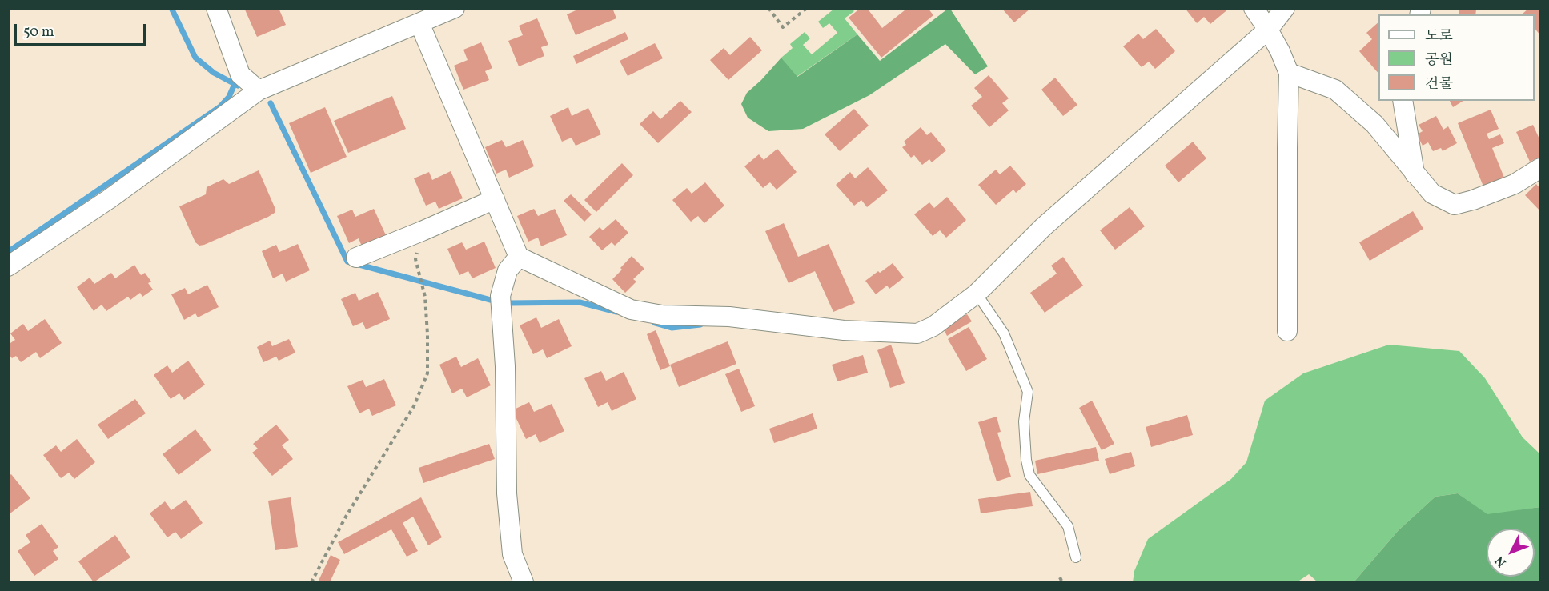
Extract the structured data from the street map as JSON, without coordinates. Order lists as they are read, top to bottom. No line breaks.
{"legend":["도로","공원","건물"],"scale_bar":"50 m","north":"bottom left"}
